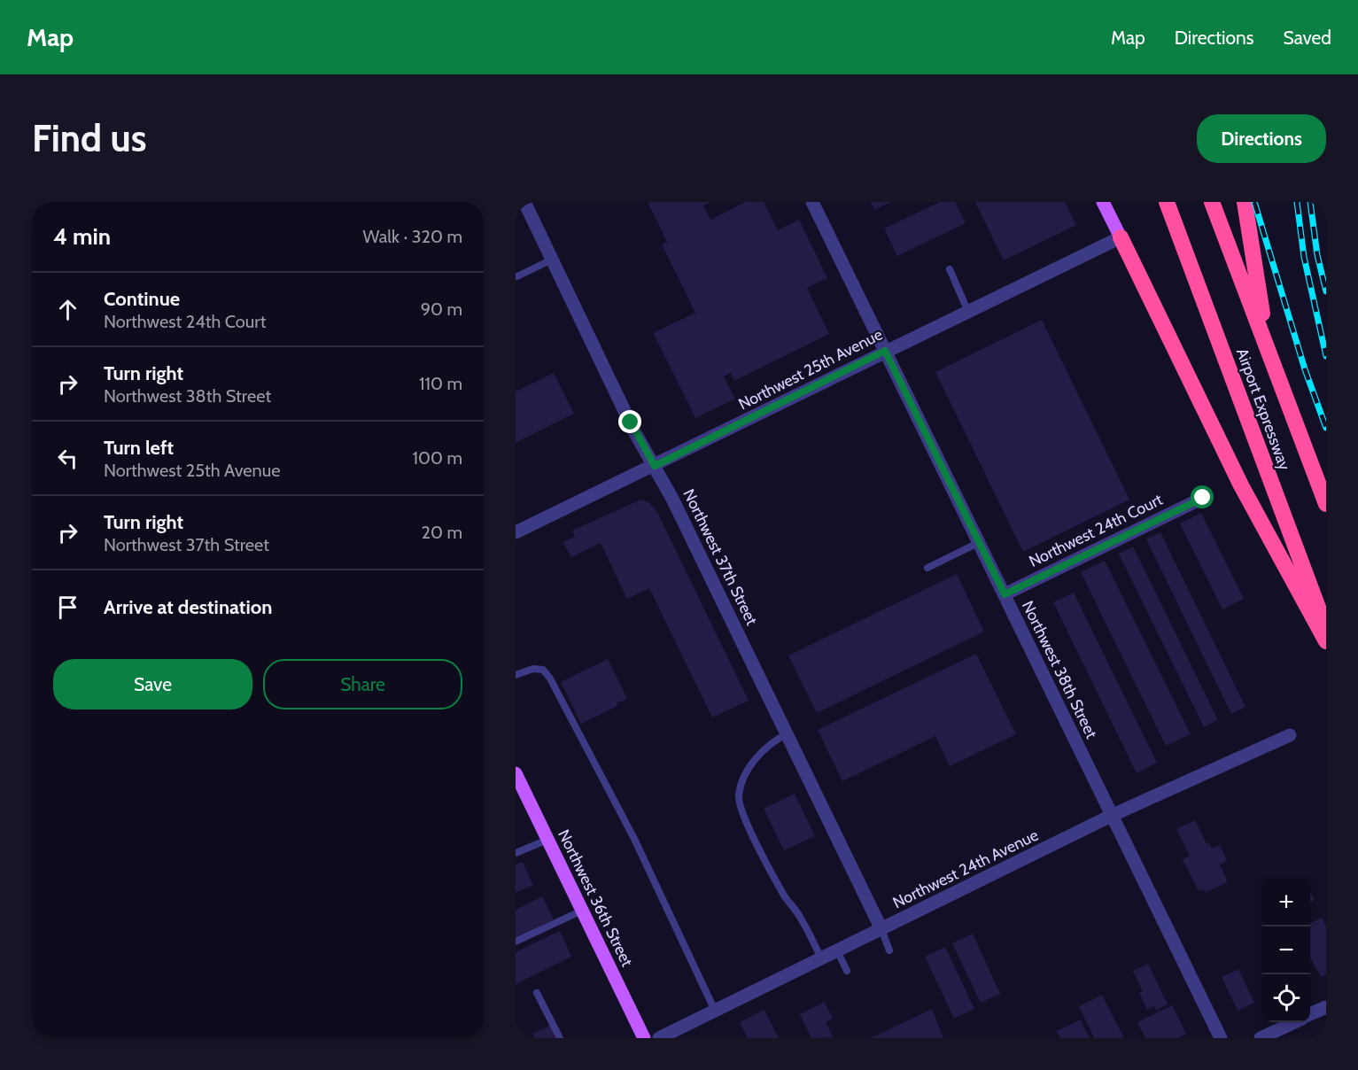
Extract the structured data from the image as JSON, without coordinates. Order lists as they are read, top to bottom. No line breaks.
{"streets":{"highway":["Airport Expressway"],"main road":["Northwest 36th Street"],"street":["Northwest 25th Avenue","Northwest 24th Court","Northwest 37th Street","Northwest 38th Street","Northwest 24th Avenue"]},"crossings":[["Northwest 25th Avenue","Northwest 37th Street"],["Northwest 25th Avenue","Northwest 38th Street"],["Northwest 24th Court","Northwest 38th Street"],["Northwest 37th Street","Northwest 24th Avenue"],["Northwest 38th Street","Northwest 24th Avenue"]],"page":{"header":"Map","nav":["Map","Directions","Saved"],"buttons":["Directions",["Save","Share"]],"title":"Find us","heading":["4 min","Walk · 320 m"],"list":[["Continue","Northwest 24th Court","90 m"],["Turn right","Northwest 38th Street","110 m"],["Turn left","Northwest 25th Avenue","100 m"],["Turn right","Northwest 37th Street","20 m"],"Arrive at destination"],"map_buttons":["+","−"]}}
